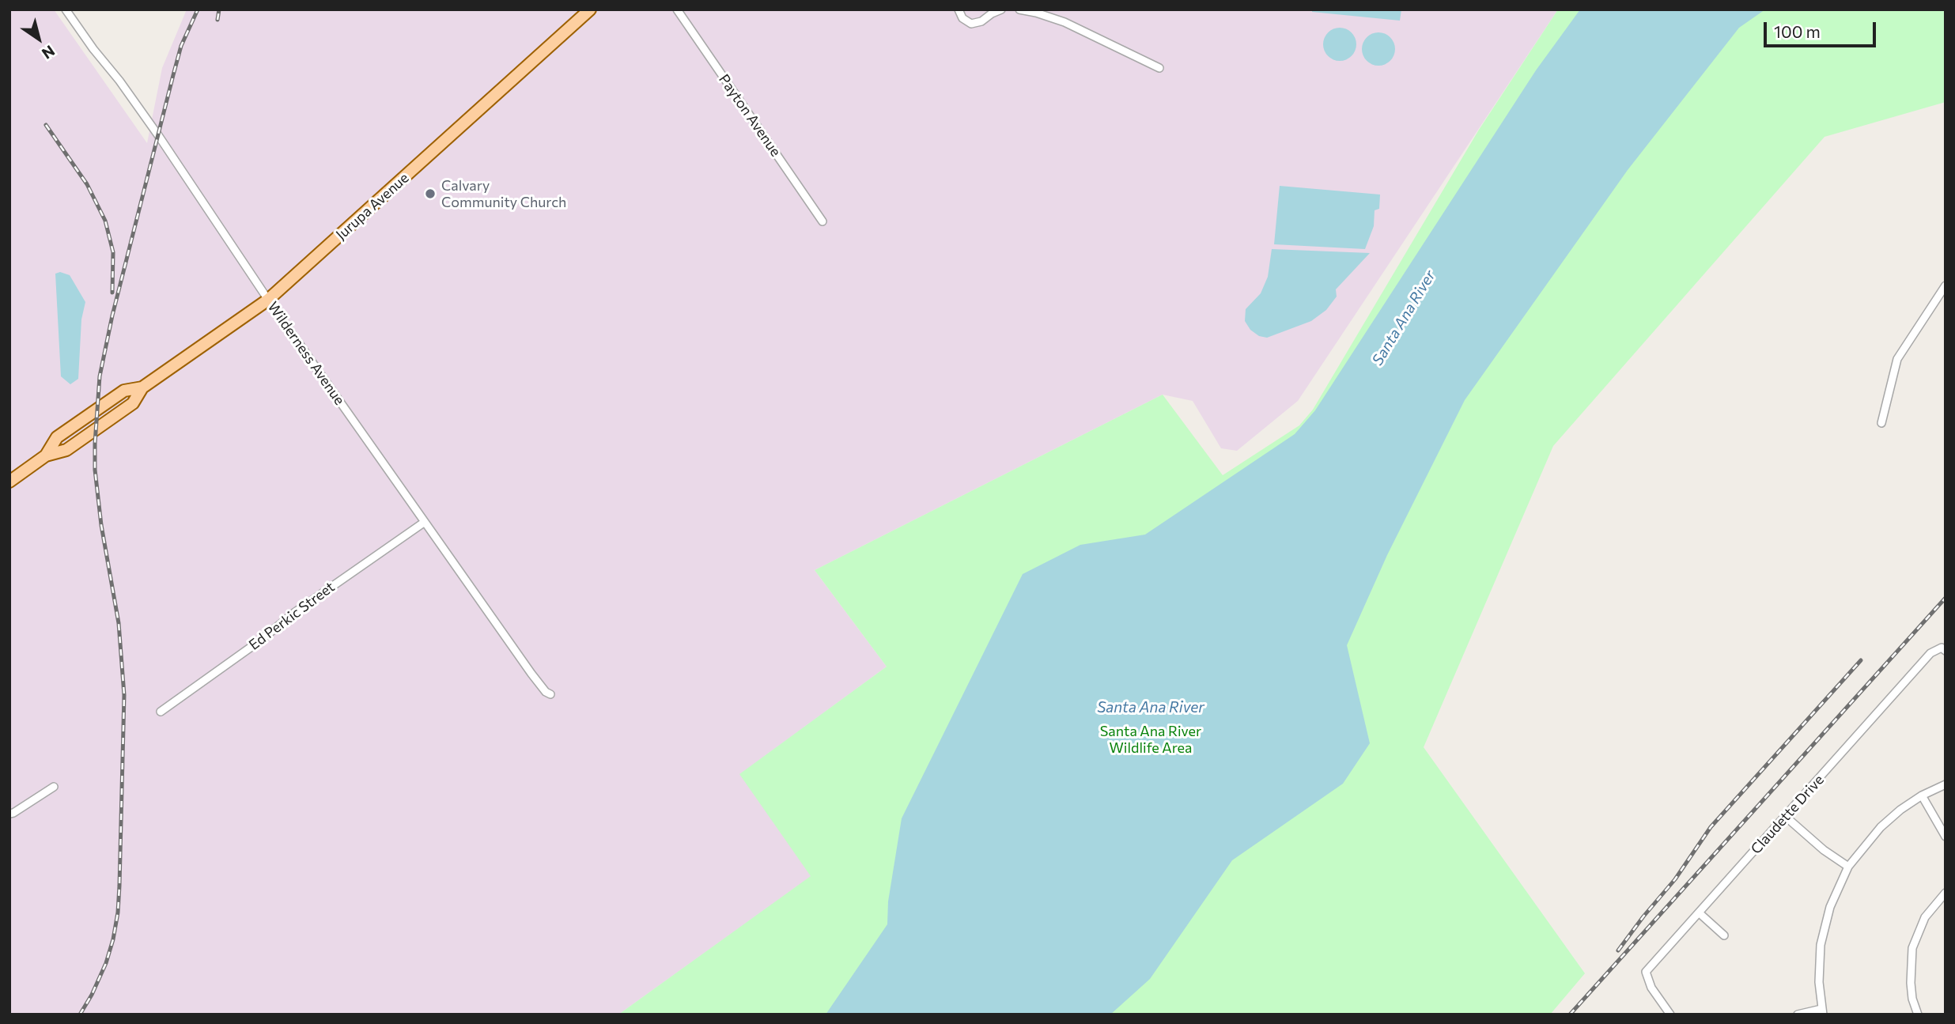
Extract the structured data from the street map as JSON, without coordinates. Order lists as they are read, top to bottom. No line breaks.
{"streets":{"main road":["Jurupa Avenue"],"street":["Payton Avenue","Wilderness Avenue","Ed Perkic Street","Claudette Drive"]},"crossings":[["Jurupa Avenue","Wilderness Avenue"],["Wilderness Avenue","Ed Perkic Street"]],"water":["Santa Ana River"],"parks":["Santa Ana River Wildlife Area"],"places":["Calvary Community Church"],"scale_bar":"100 m","north":"bottom right"}
